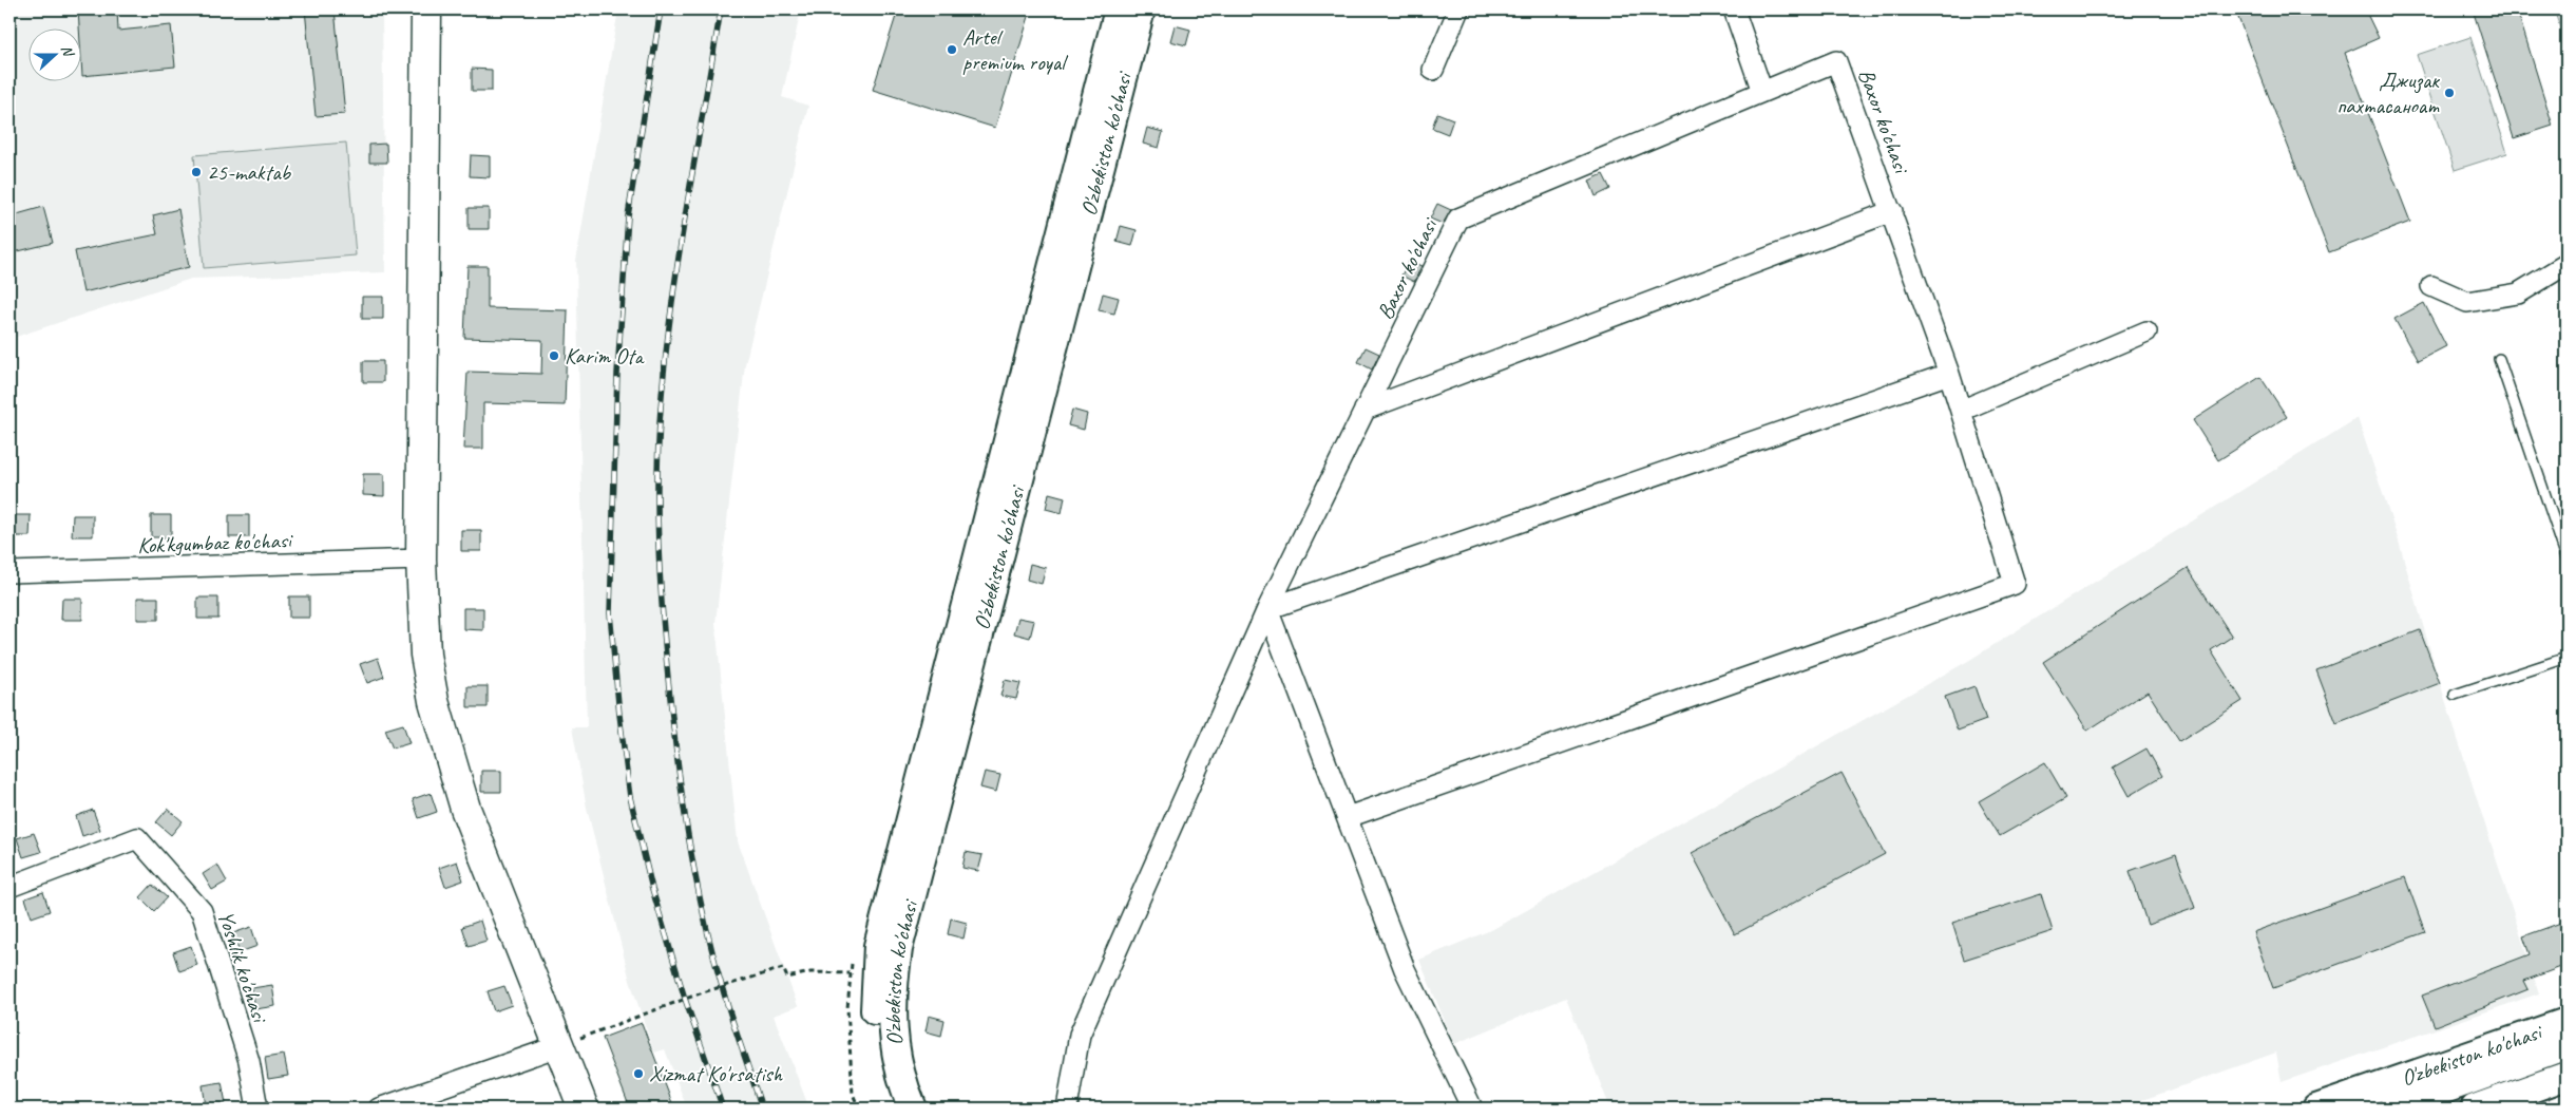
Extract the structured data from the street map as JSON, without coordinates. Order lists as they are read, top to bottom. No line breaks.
{"streets":{"main road":["O'zbekiston ko'chasi"],"street":["Baxor ko'chasi","Kok'kgumbaz ko'chasi","Yoshlik ko'chasi"]},"places":["Artel premium royal","Джизак пахтасаноат","25-maktab","Karim Ota","Xizmat Ko'rsatish"],"north":"right"}
